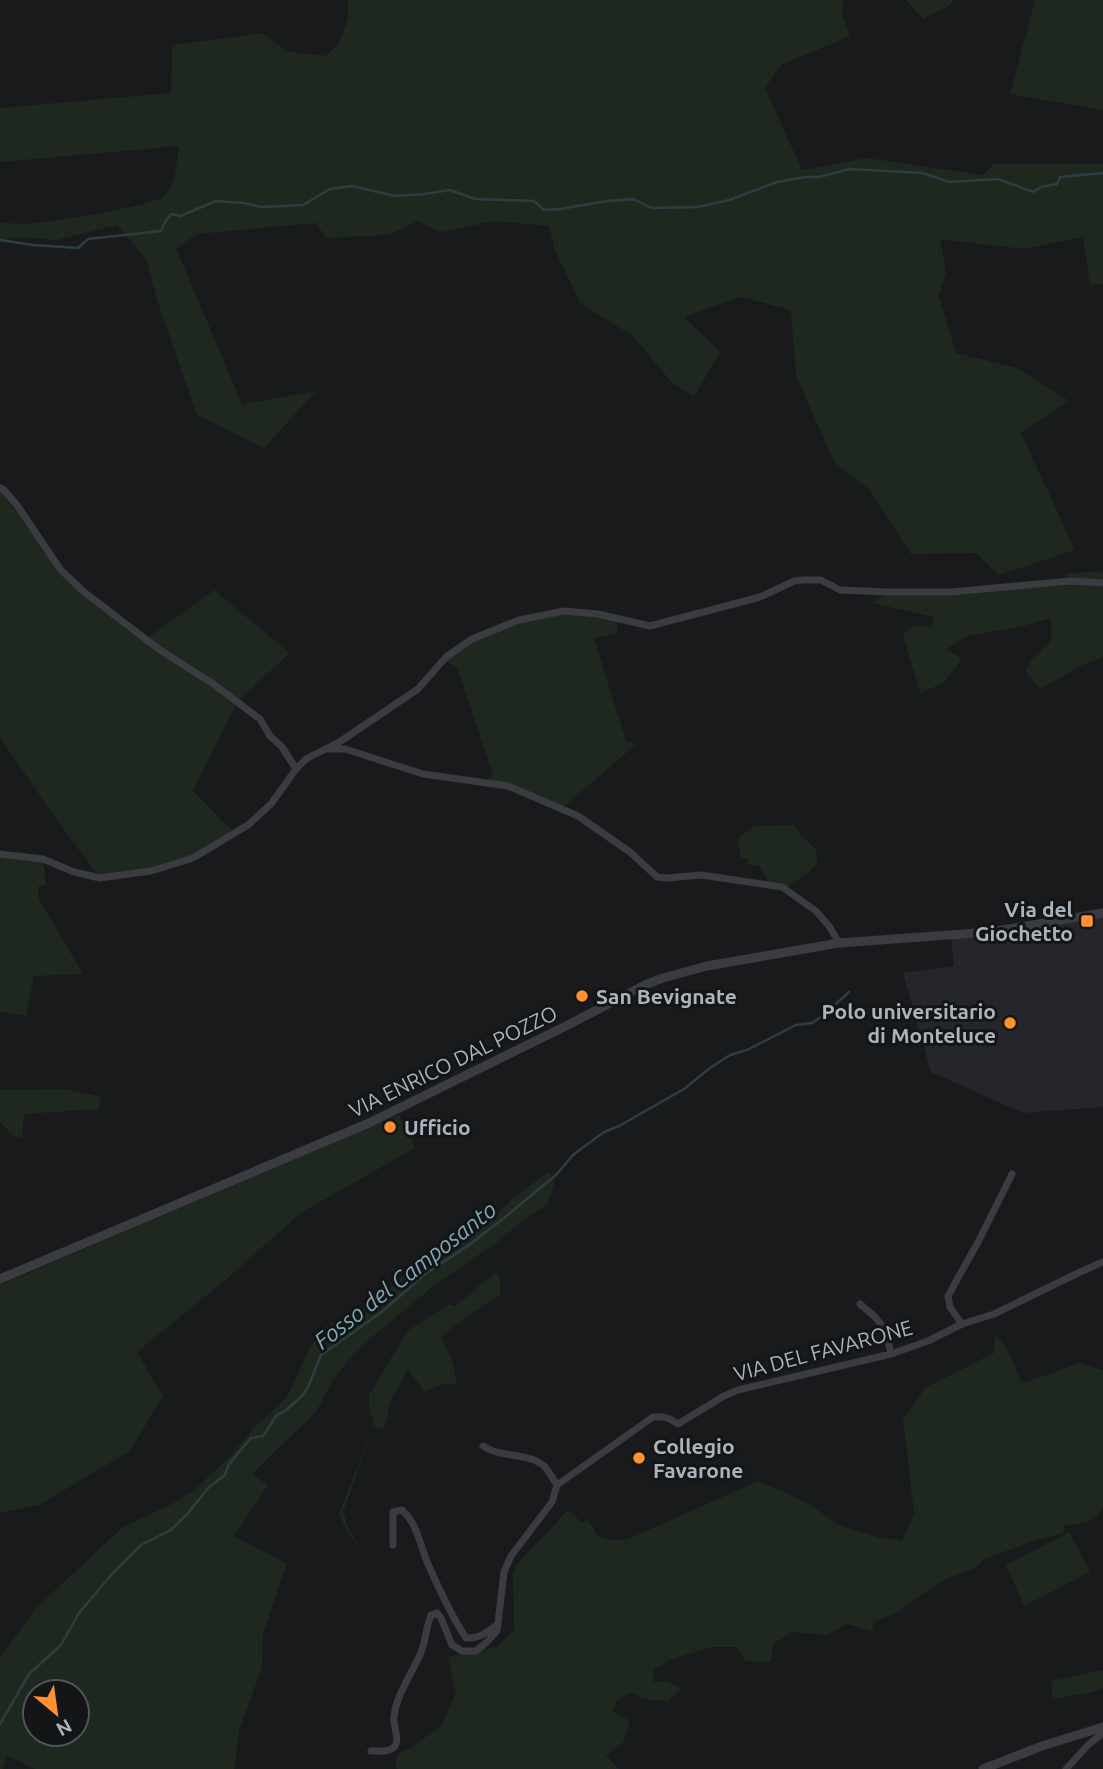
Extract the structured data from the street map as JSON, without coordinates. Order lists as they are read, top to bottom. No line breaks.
{"streets":{"street":["VIA ENRICO DAL POZZO","VIA DEL FAVARONE"]},"water":["Fosso del Camposanto"],"places":{"transit":["Via del Giochetto"],"other":["San Bevignate","Polo universitario di Monteluce","Ufficio","Collegio Favarone"]},"north":"bottom right"}
